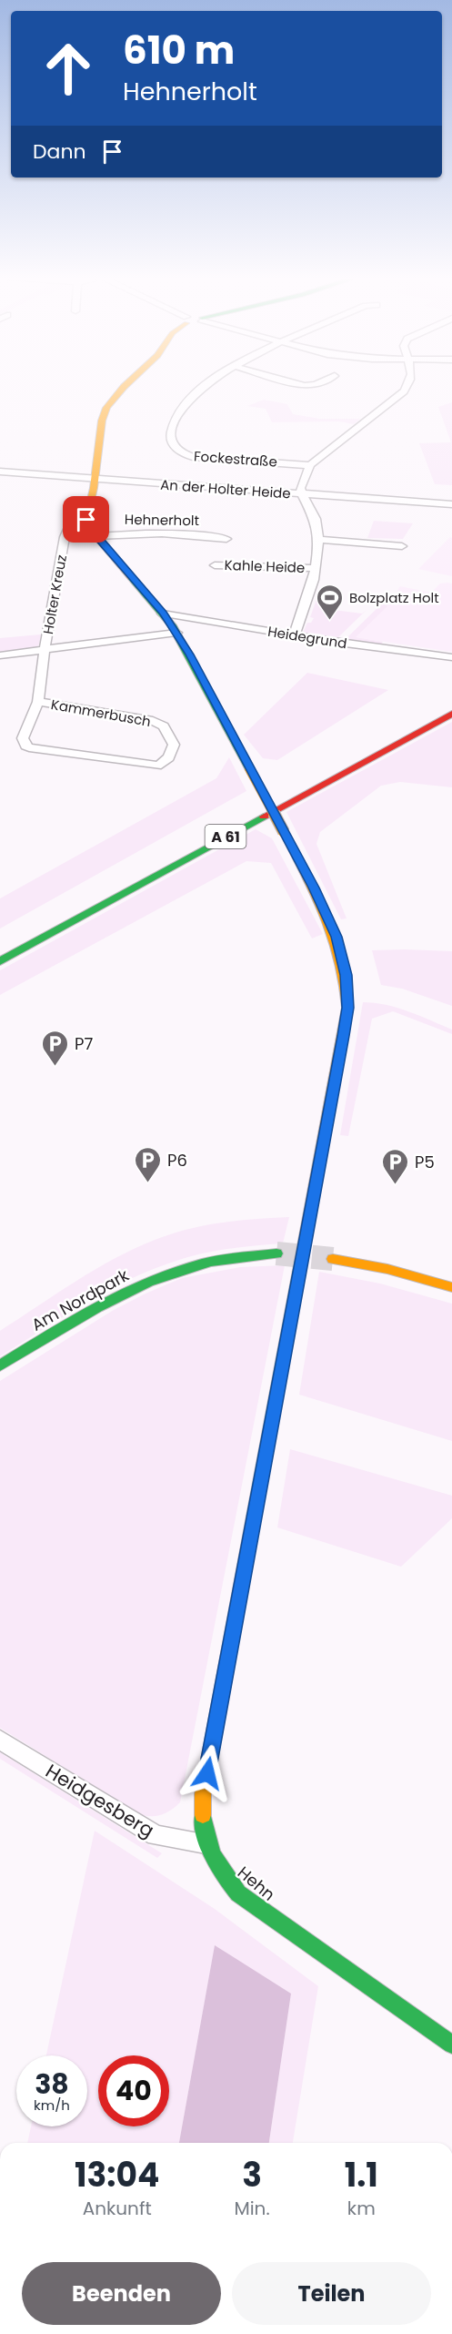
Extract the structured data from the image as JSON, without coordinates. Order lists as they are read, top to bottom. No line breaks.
{"streets":{"main road":["A 61","Am Nordpark","Hehn"],"street":["Fockestraße","An der Holter Heide","Hehnerholt","Kahle Heide","Holter Kreuz","Heidegrund","Kammerbusch","Heidgesberg"]},"crossings":[["An der Holter Heide","Kahle Heide"],["Kahle Heide","Heidegrund"],["Holter Kreuz","Kammerbusch"],["Holter Kreuz","Hehn"],["Heidgesberg","Hehn"]],"places":{"sports":["Bolzplatz Holt"],"parking":["P7","P6","P5"]},"page":{"turn":["610 m","Hehnerholt"],"then":"Dann","speed":"38 km/h","limit":"40","eta":["13:04","Ankunft","3","Min.","1.1","km"],"buttons":["Beenden","Teilen"]}}
